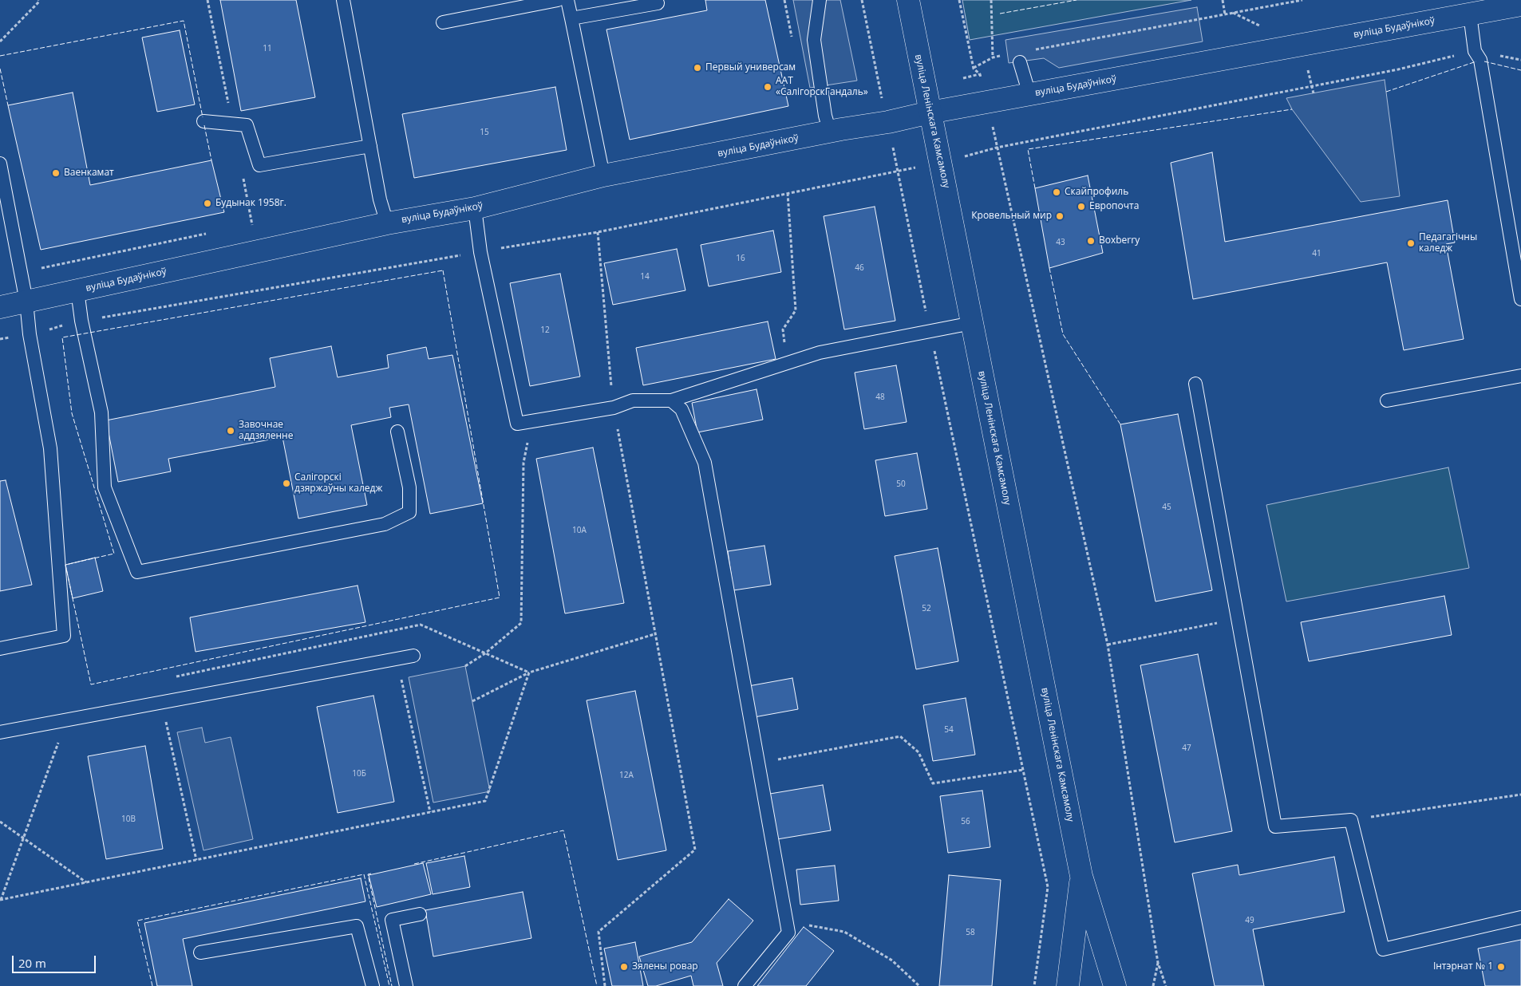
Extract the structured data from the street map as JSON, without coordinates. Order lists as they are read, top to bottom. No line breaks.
{"streets":{"street":["вуліца Будаўнікоў","вуліца Ленінскага Камсамолу"]},"crossings":[["вуліца Будаўнікоў","вуліца Ленінскага Камсамолу"]],"places":["Первый универсам","ААТ «СалігорскГандаль»","Ваенкамат","Скайпрофиль","Будынак 1958г.","Европочта","Кровельный мир","Boxberry","Педагагічны каледж","Завочнае аддзяленне","Салігорскі дзяржаўны каледж","Зялены ровар","Інтэрнат № 1"],"house_numbers":["11","15","43","41","16","46","14","12","48","50","45","10А","52","54","47","10Б","12А","10В","56","49","58"],"scale_bar":"20 m"}
